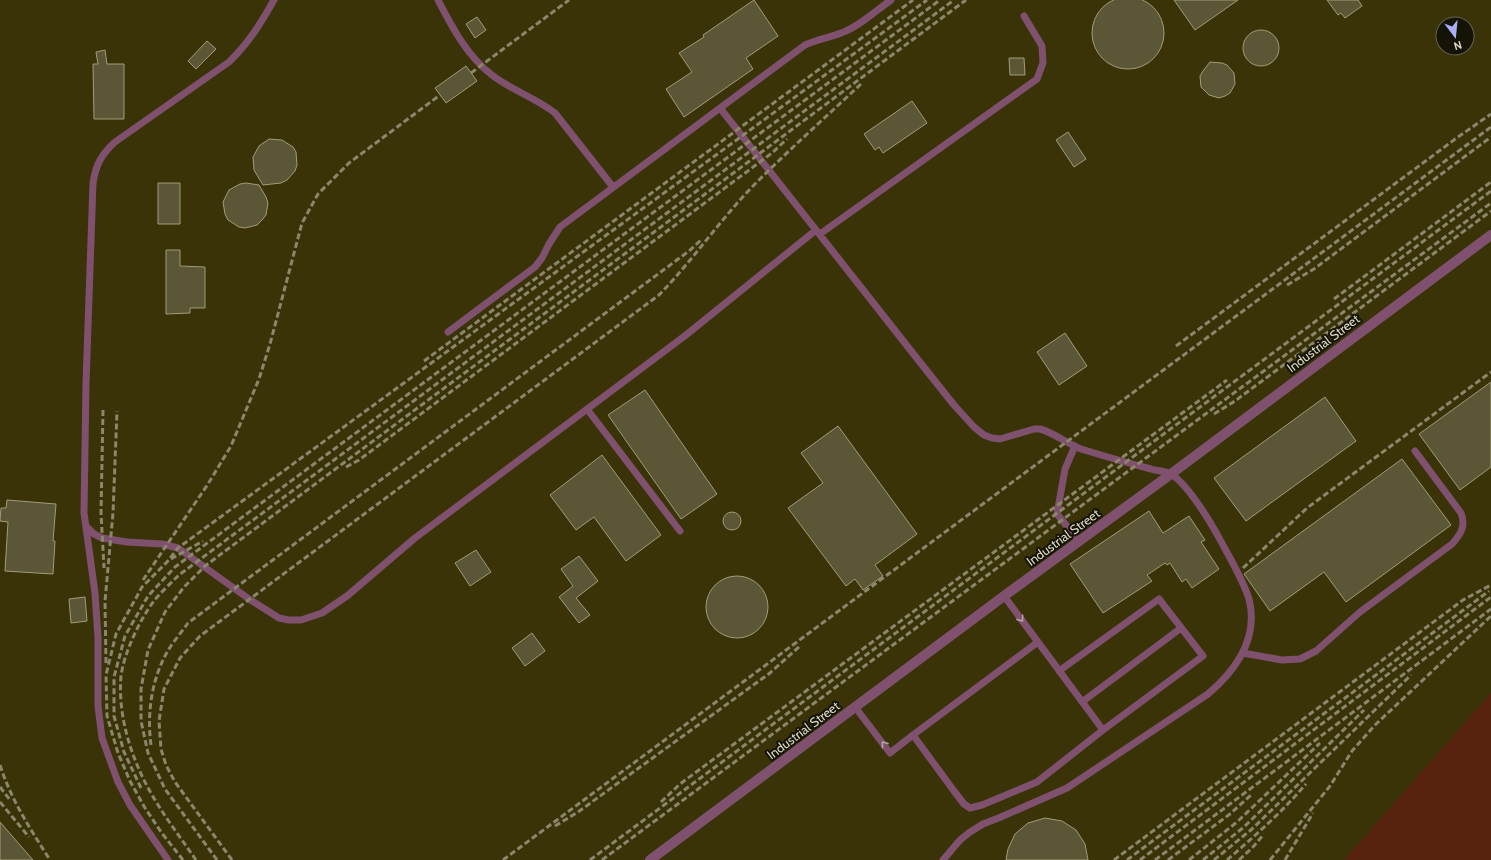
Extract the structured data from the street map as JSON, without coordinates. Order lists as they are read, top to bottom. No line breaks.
{"streets":{"street":["Industrial Street"]},"north":"bottom"}
